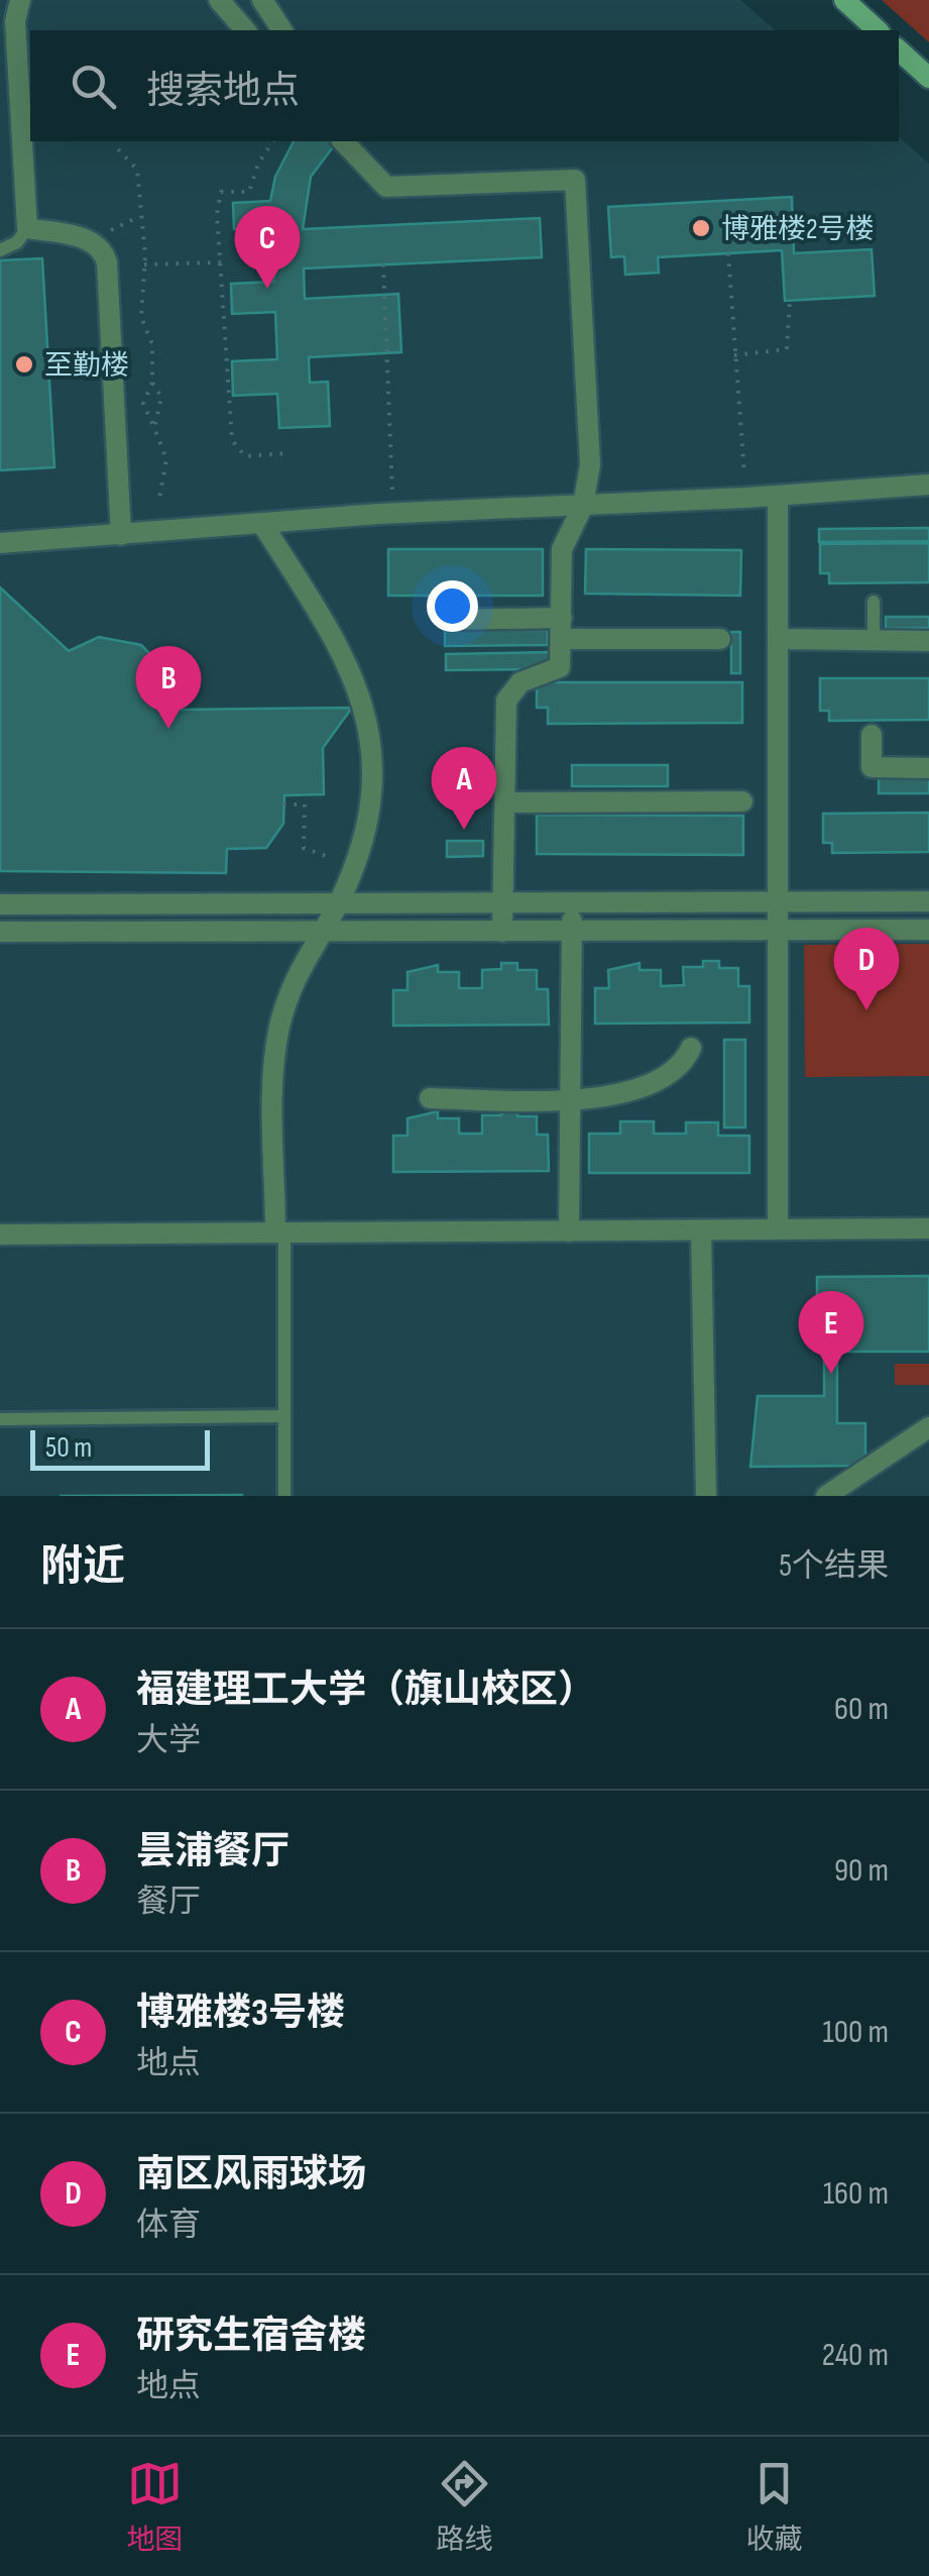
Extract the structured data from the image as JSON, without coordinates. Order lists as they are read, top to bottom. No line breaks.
{"places":["博雅楼2号楼","至勤楼"],"scale_bar":"50 m","page":{"search":"搜索地点","pins":["C","B","A","D","E"],"scale":"50 m","heading":["附近","5个结果"],"list":[{"mark":"A","name":"福建理工大学（旗山校区）","note":"大学","value":"60 m"},{"mark":"B","name":"昙浦餐厅","note":"餐厅","value":"90 m"},{"mark":"C","name":"博雅楼3号楼","note":"地点","value":"100 m"},{"mark":"D","name":"南区风雨球场","note":"体育","value":"160 m"},{"mark":"E","name":"研究生宿舍楼","note":"地点","value":"240 m"}],"nav":["地图","路线","收藏"]}}
